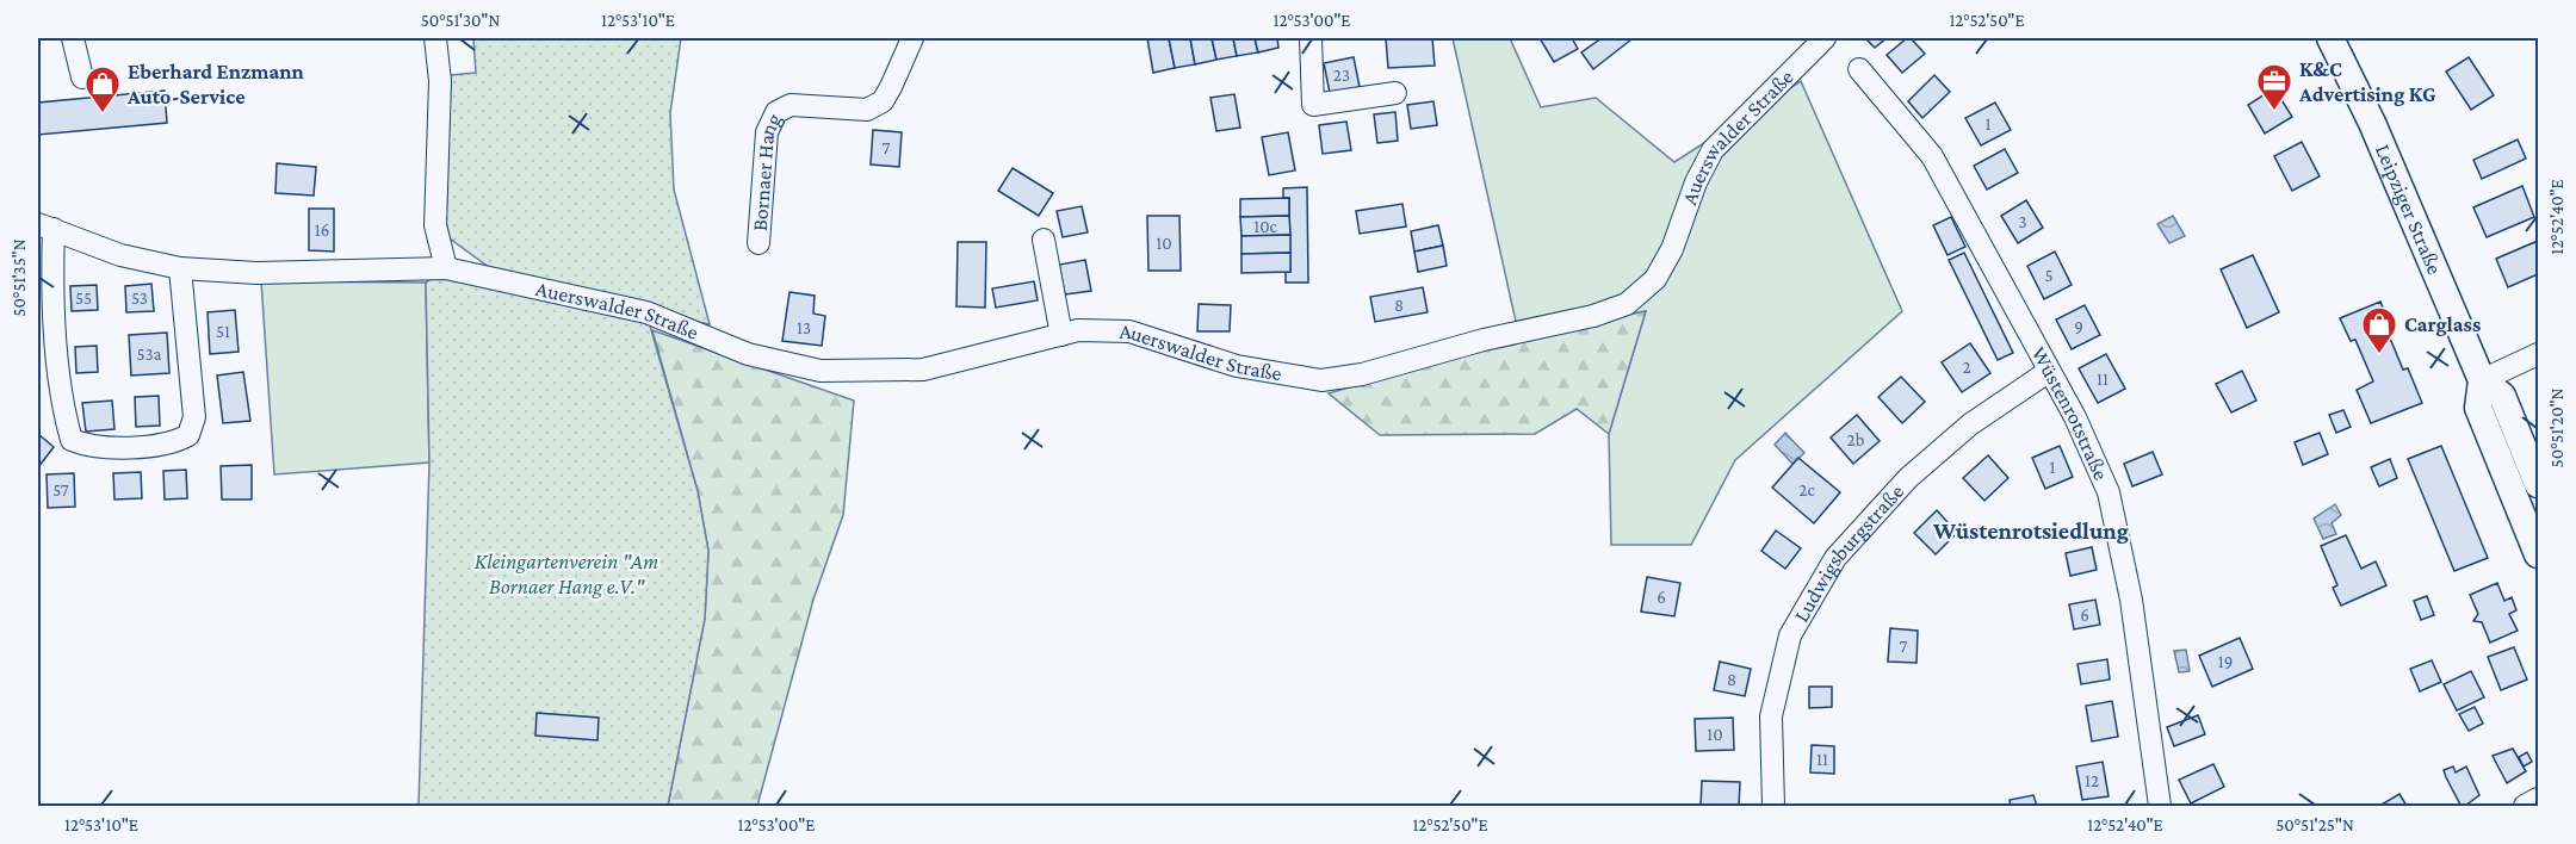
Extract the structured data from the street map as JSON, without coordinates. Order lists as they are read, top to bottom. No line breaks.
{"streets":{"main road":["Leipziger Straße"],"street":["Auerswalder Straße","Bornaer Hang","Wüstenrotstraße","Ludwigsburgstraße"]},"crossings":[["Wüstenrotstraße","Ludwigsburgstraße"]],"districts":["Wüstenrotsiedlung"],"parks":["Kleingartenverein \"Am Bornaer Hang e.V.\""],"places":{"office":["K&C Advertising KG"],"shop":["Eberhard Enzmann Auto-Service","Carglass"]},"house_numbers":["23","1","7","3","10c","16","10","5","55","53","8","9","13","51","53a","2","11","2b","1","57","2c","6","6","7","19","8","10","11","12"],"coordinates":["50°51'30\"N","12°53'10\"E","12°53'00\"E","12°52'50\"E","12°52'40\"E","50°51'35\"N","50°51'20\"N","50°51'25\"N"]}
